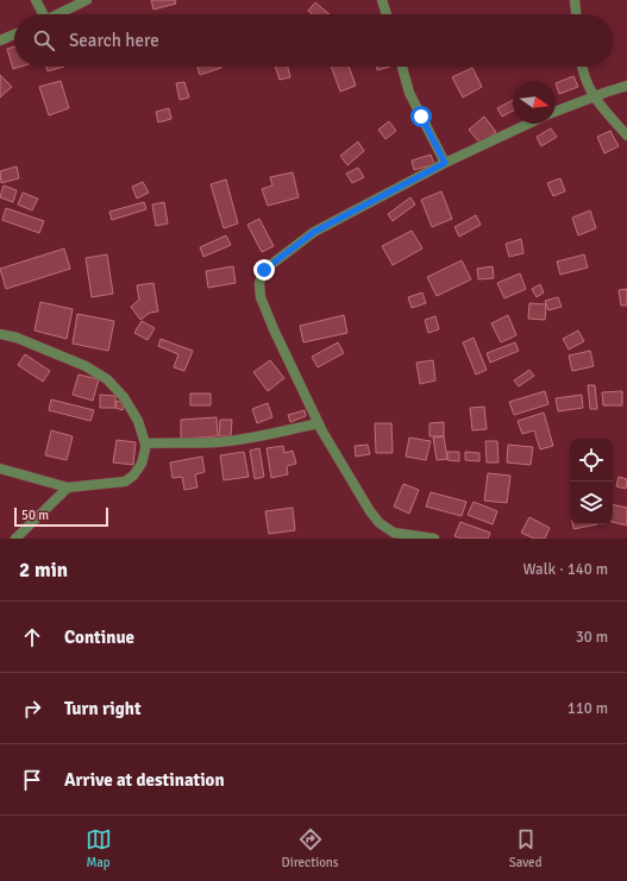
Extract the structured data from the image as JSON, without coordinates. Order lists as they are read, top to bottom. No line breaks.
{"scale_bar":"50 m","north":"right","page":{"search":"Search here","scale":"50 m","heading":["2 min","Walk · 140 m"],"list":[["Continue","30 m"],["Turn right","110 m"],"Arrive at destination"],"nav":["Map","Directions","Saved"]}}
